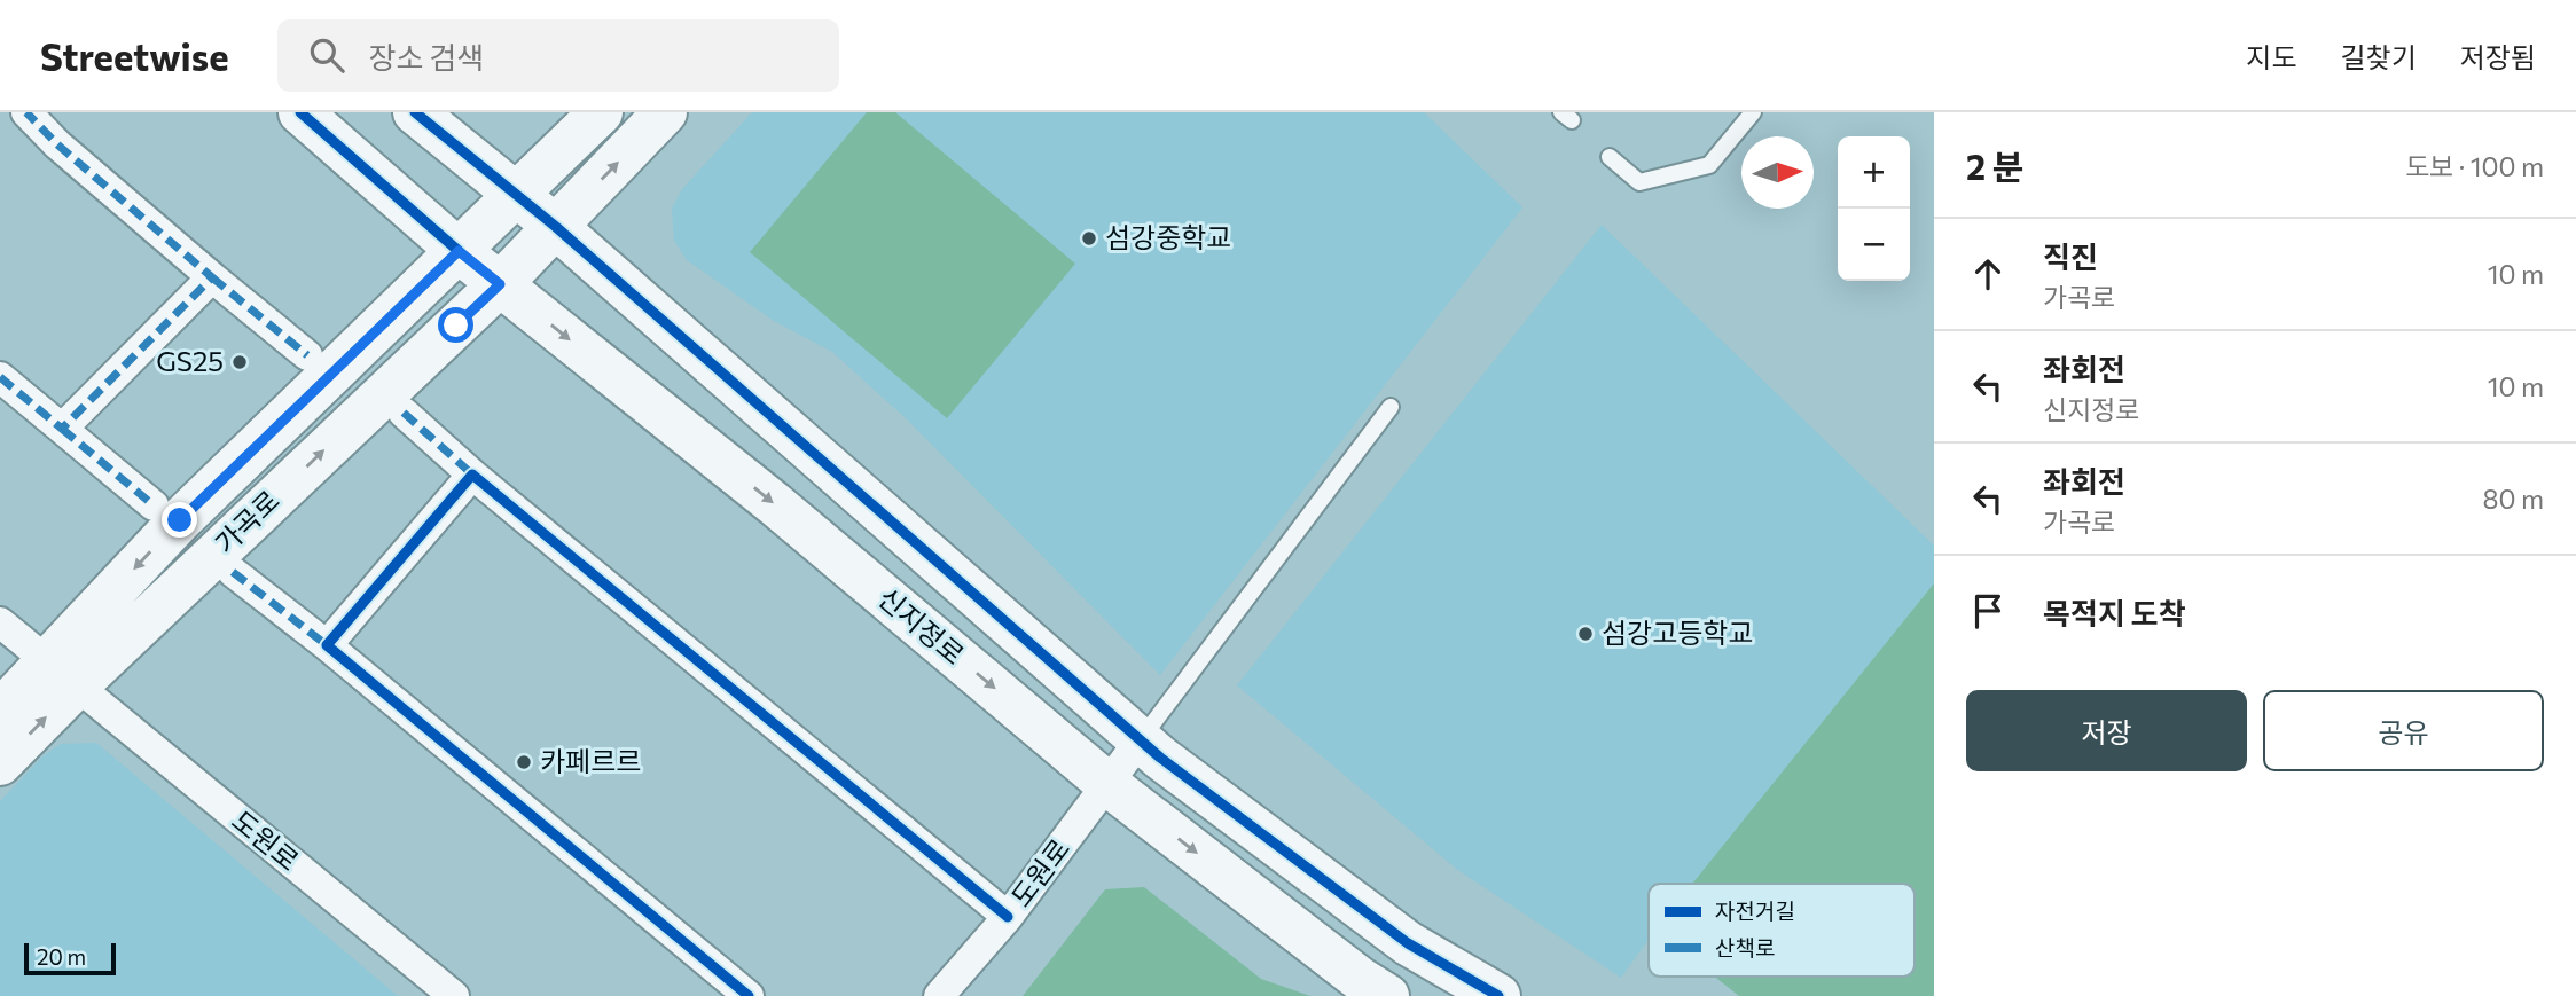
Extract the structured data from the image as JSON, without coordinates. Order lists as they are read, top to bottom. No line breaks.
{"streets":{"street":["가곡로","신지정로","도원로"]},"crossings":[["가곡로","신지정로"],["가곡로","도원로"],["신지정로","도원로"]],"places":["섬강중학교","GS25","섬강고등학교","카페르르"],"legend":["자전거길","산책로"],"scale_bar":"20 m","north":"right","page":{"header":"Streetwise","search":"장소 검색","nav":["지도","길찾기","저장됨"],"heading":["2 분","도보 · 100 m"],"map_buttons":["+","−"],"list":[["직진","가곡로","10 m"],["좌회전","신지정로","10 m"],["좌회전","가곡로","80 m"],"목적지 도착"],"buttons":["저장","공유"],"scale":"20 m"}}
